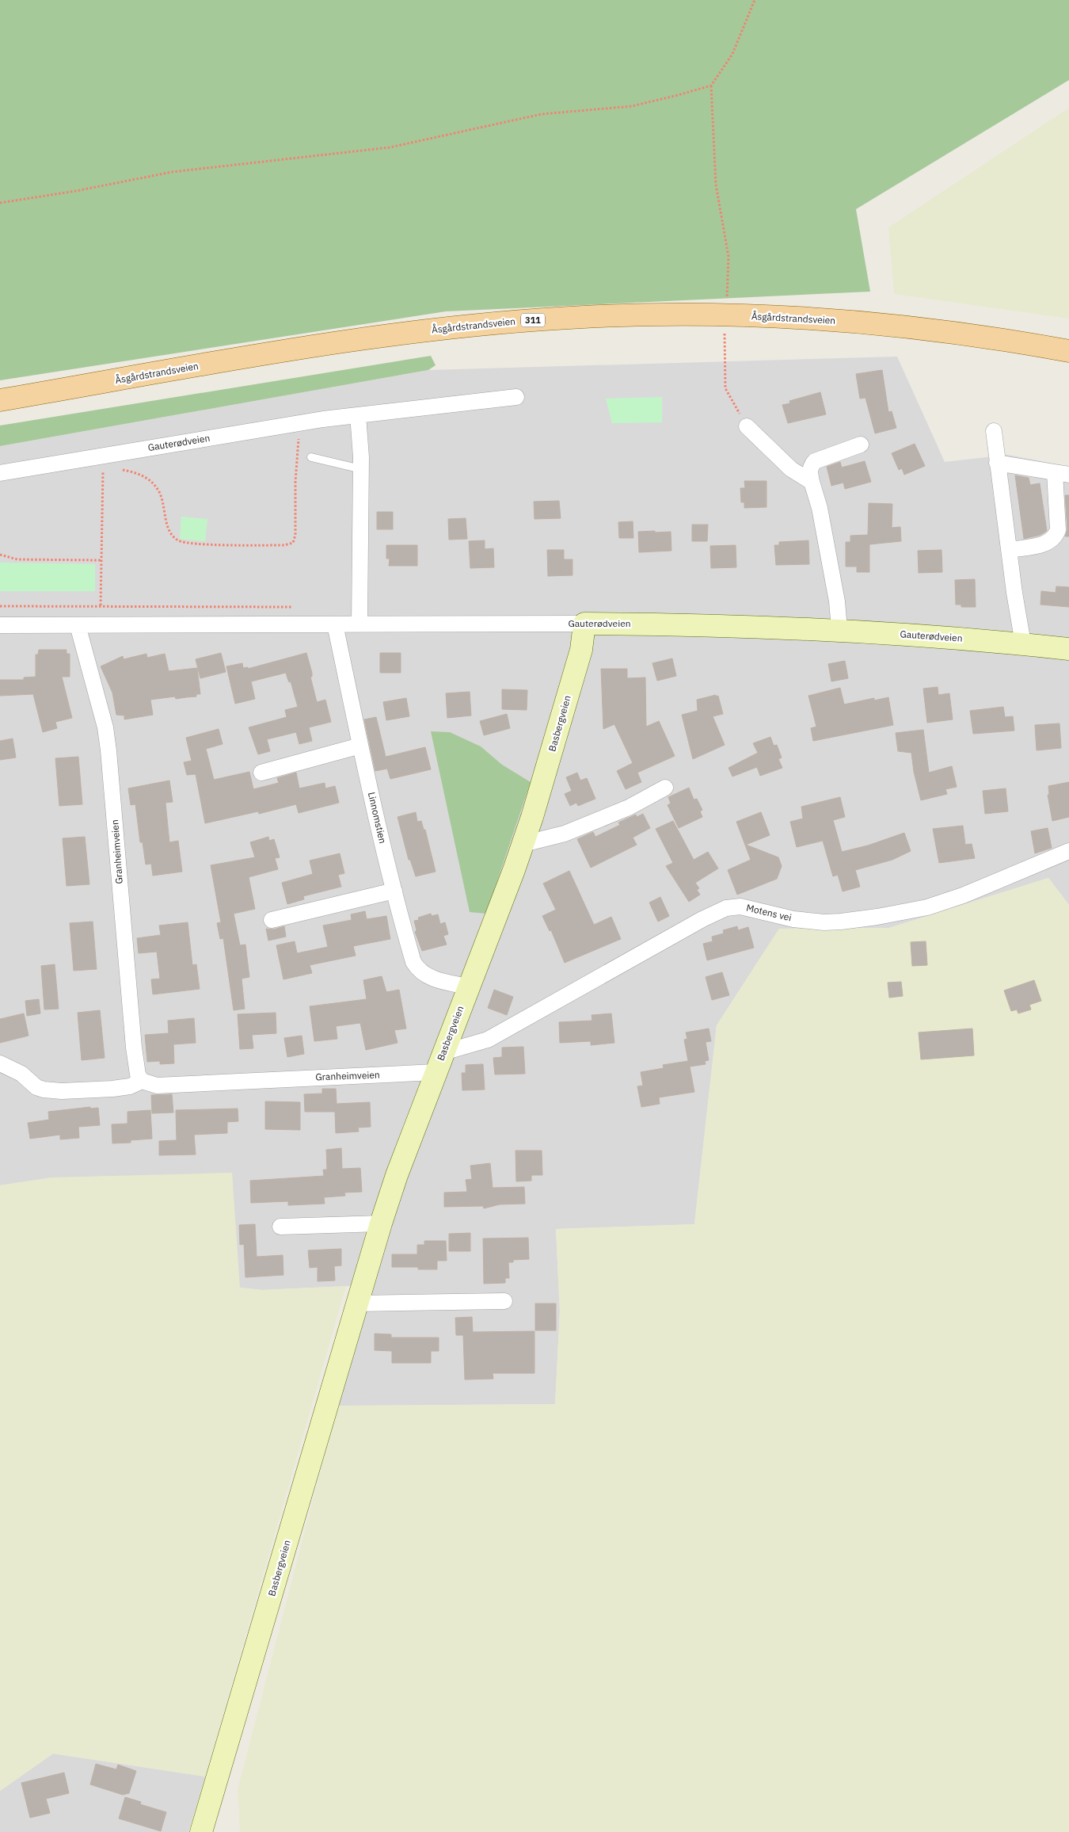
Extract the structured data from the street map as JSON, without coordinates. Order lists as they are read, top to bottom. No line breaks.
{"streets":{"main road":["Åsgårdstrandsveien","311","Gauterødveien","Basbergveien"],"street":["Linnomstien","Granheimveien","Motens vei"]},"crossings":[["Gauterødveien","Basbergveien"],["Gauterødveien","Linnomstien"],["Gauterødveien","Granheimveien"],["Basbergveien","Linnomstien"],["Basbergveien","Granheimveien"],["Basbergveien","Motens vei"]]}
